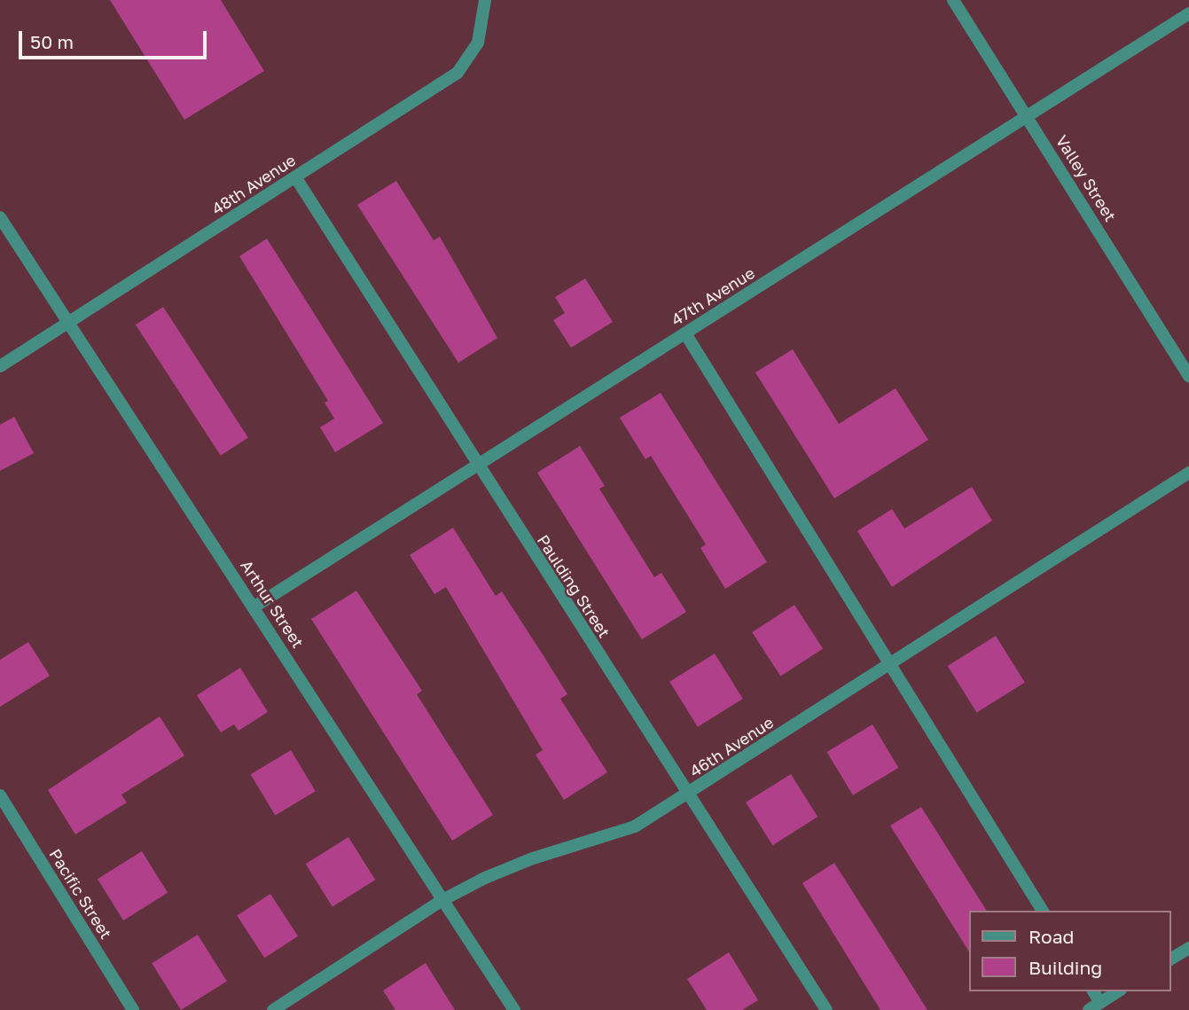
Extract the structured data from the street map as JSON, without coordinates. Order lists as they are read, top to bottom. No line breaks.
{"streets":{"street":["Valley Street","48th Avenue","47th Avenue","Paulding Street","Arthur Street","46th Avenue","Pacific Street"]},"crossings":[["Valley Street","47th Avenue"],["48th Avenue","Paulding Street"],["48th Avenue","Arthur Street"],["47th Avenue","Paulding Street"],["47th Avenue","Arthur Street"],["Paulding Street","46th Avenue"],["Arthur Street","46th Avenue"]],"legend":["Road","Building"],"scale_bar":"50 m"}
